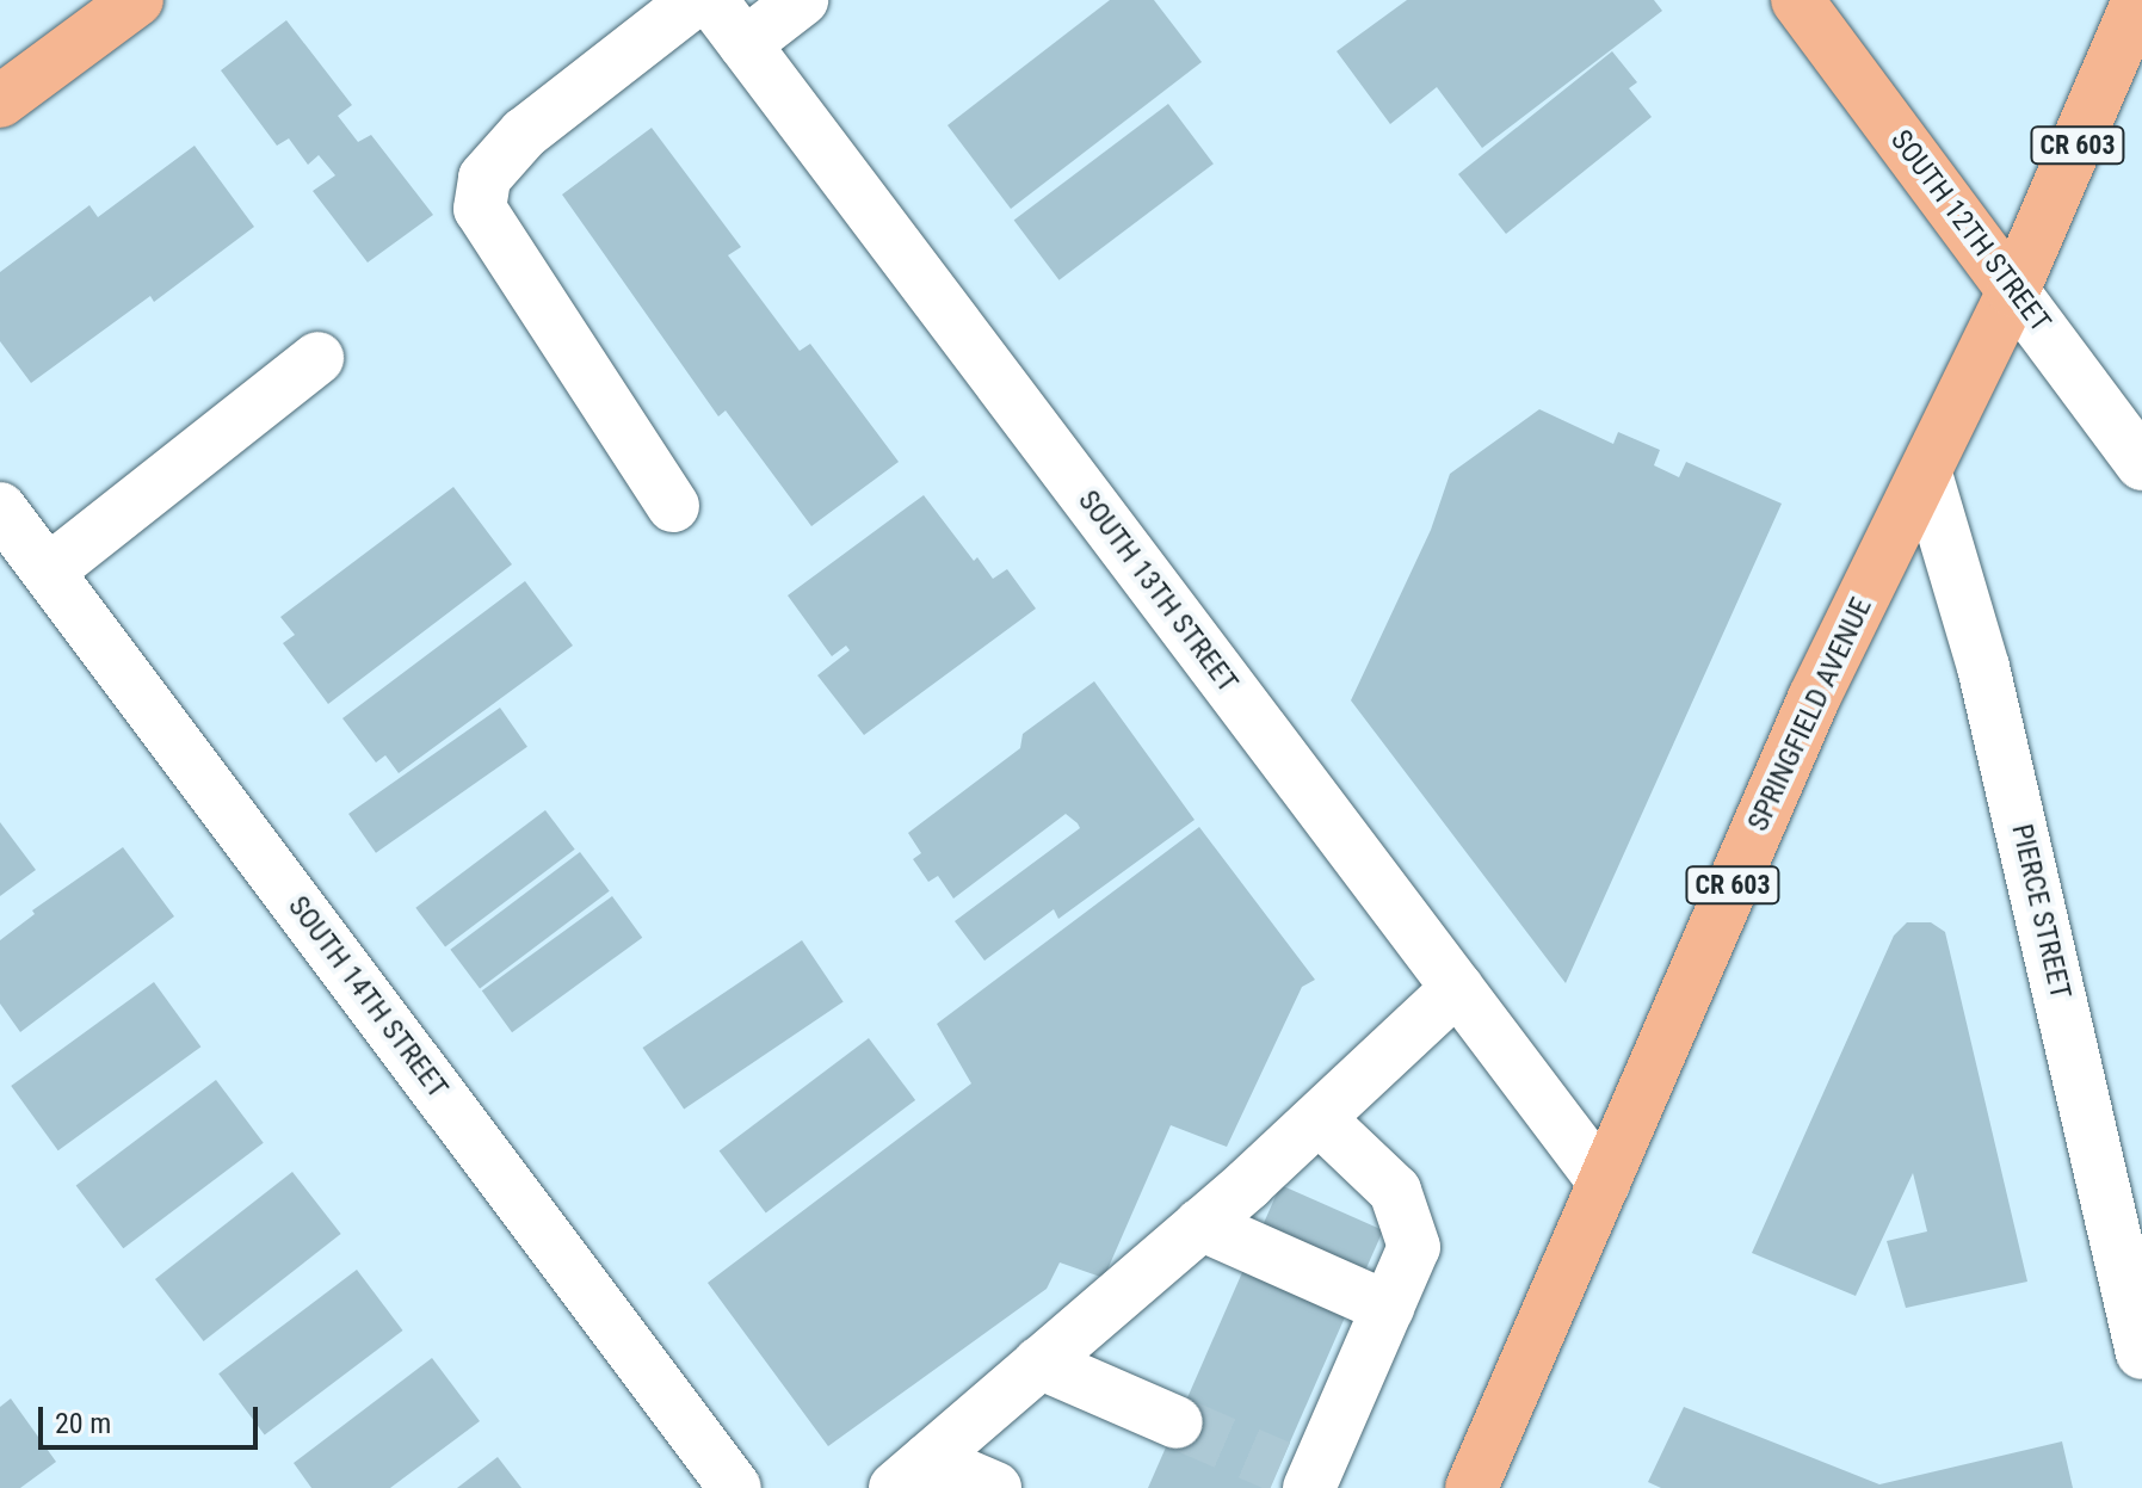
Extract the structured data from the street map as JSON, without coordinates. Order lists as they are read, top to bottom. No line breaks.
{"streets":{"main road":["CR 603","SOUTH 12TH STREET","SPRINGFIELD AVENUE"],"street":["SOUTH 13TH STREET","PIERCE STREET","SOUTH 14TH STREET"]},"crossings":[["SOUTH 12TH STREET","SPRINGFIELD AVENUE"],["SOUTH 13TH STREET","SPRINGFIELD AVENUE"],["SPRINGFIELD AVENUE","PIERCE STREET"]],"scale_bar":"20 m"}
